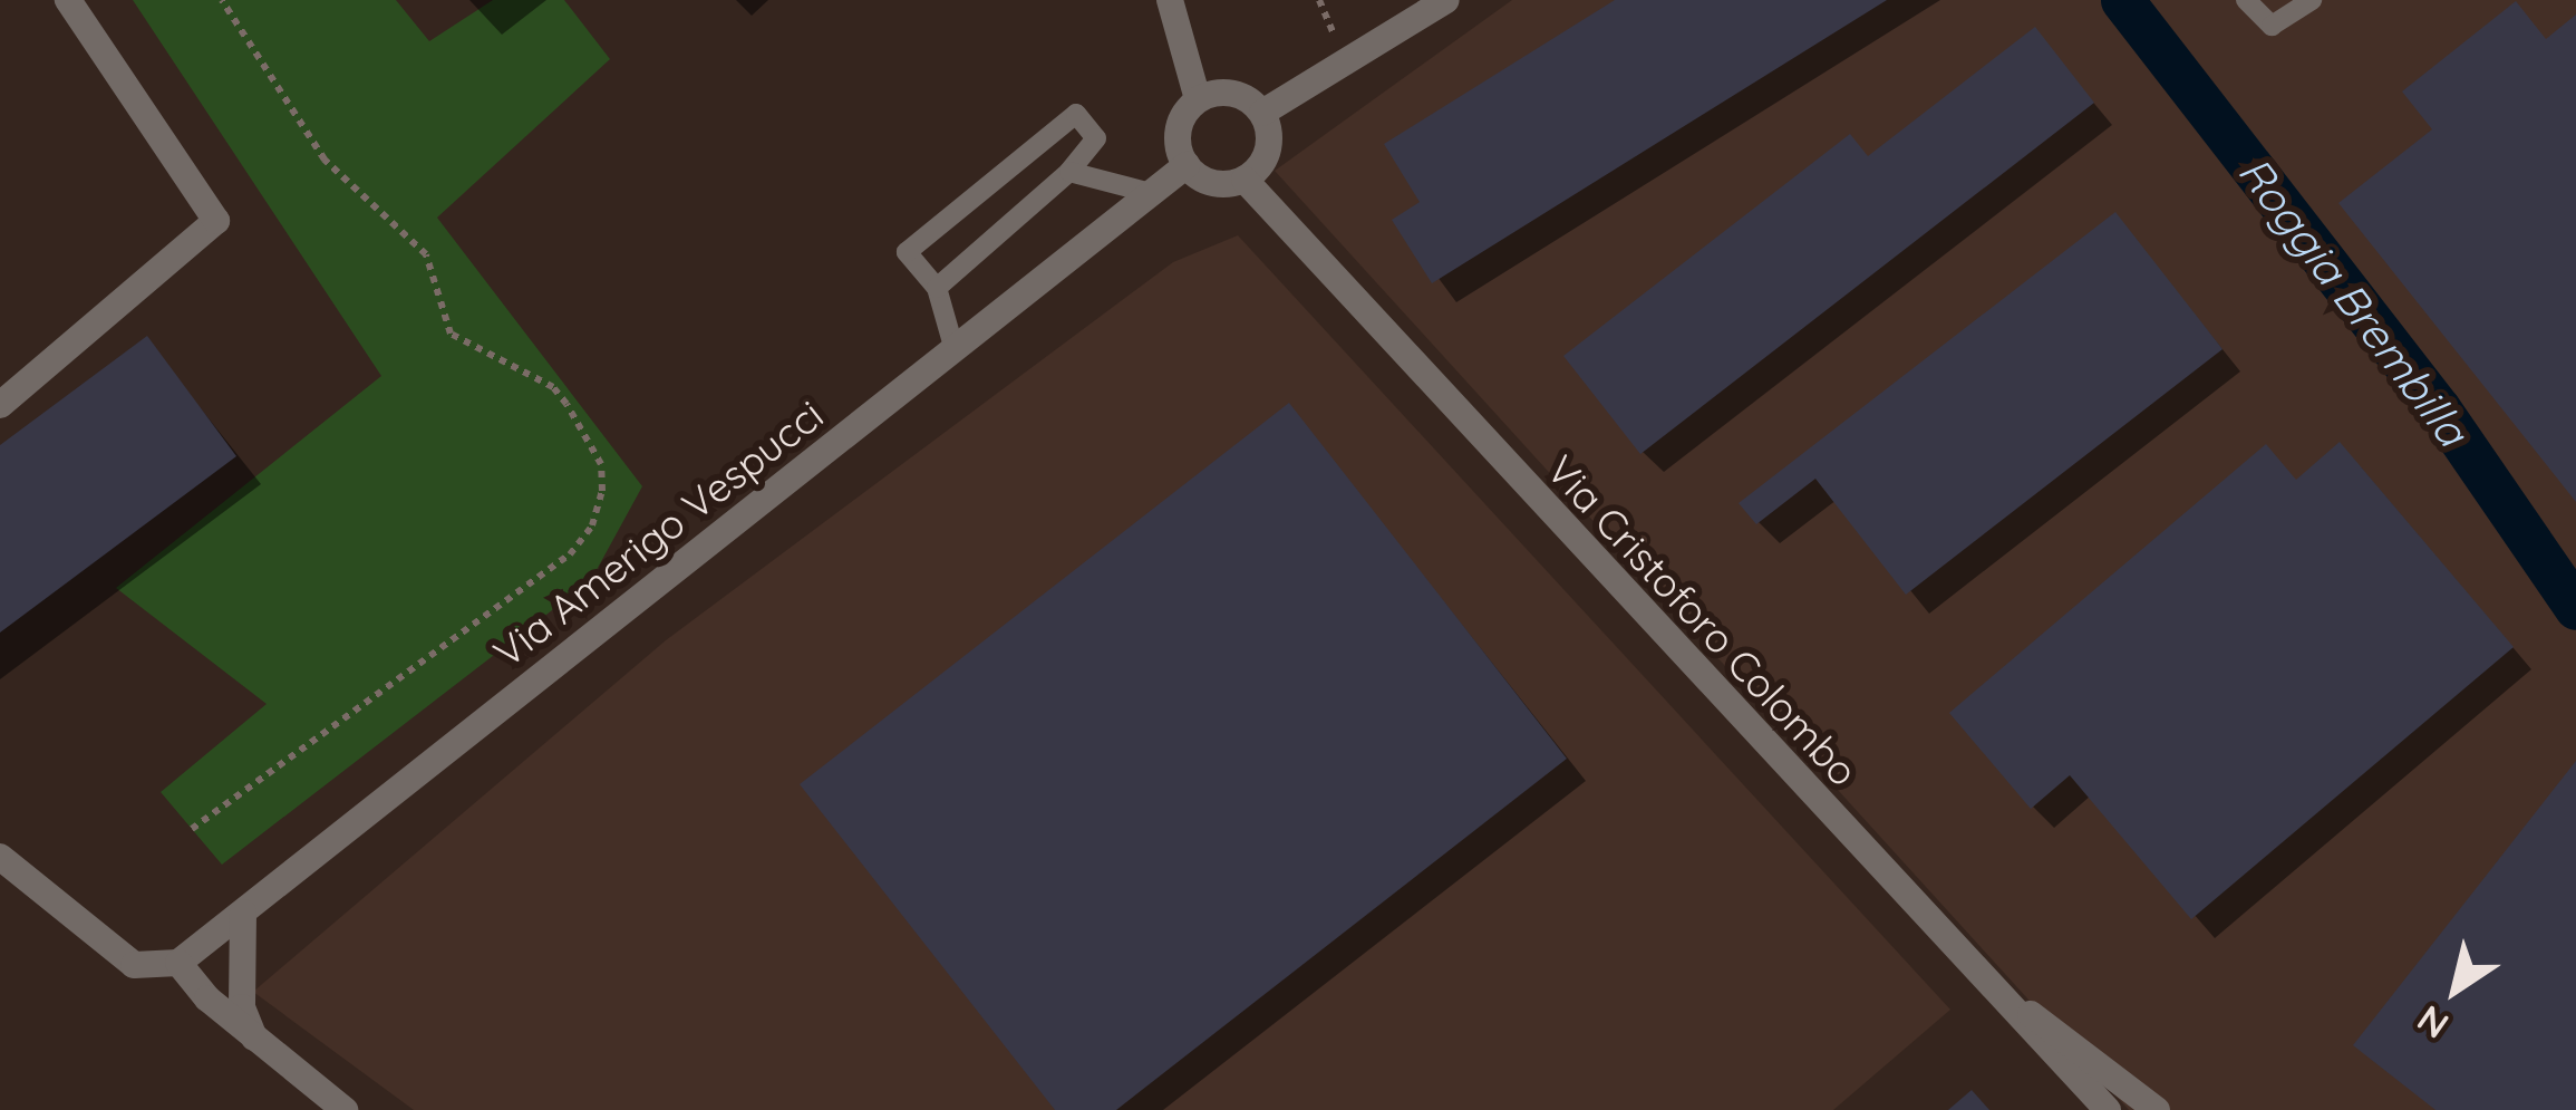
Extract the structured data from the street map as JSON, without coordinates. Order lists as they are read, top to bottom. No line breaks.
{"streets":{"street":["Via Amerigo Vespucci","Via Cristoforo Colombo"]},"crossings":[["Via Amerigo Vespucci","Via Cristoforo Colombo"]],"water":["Roggia Brembilla"],"north":"bottom left"}
